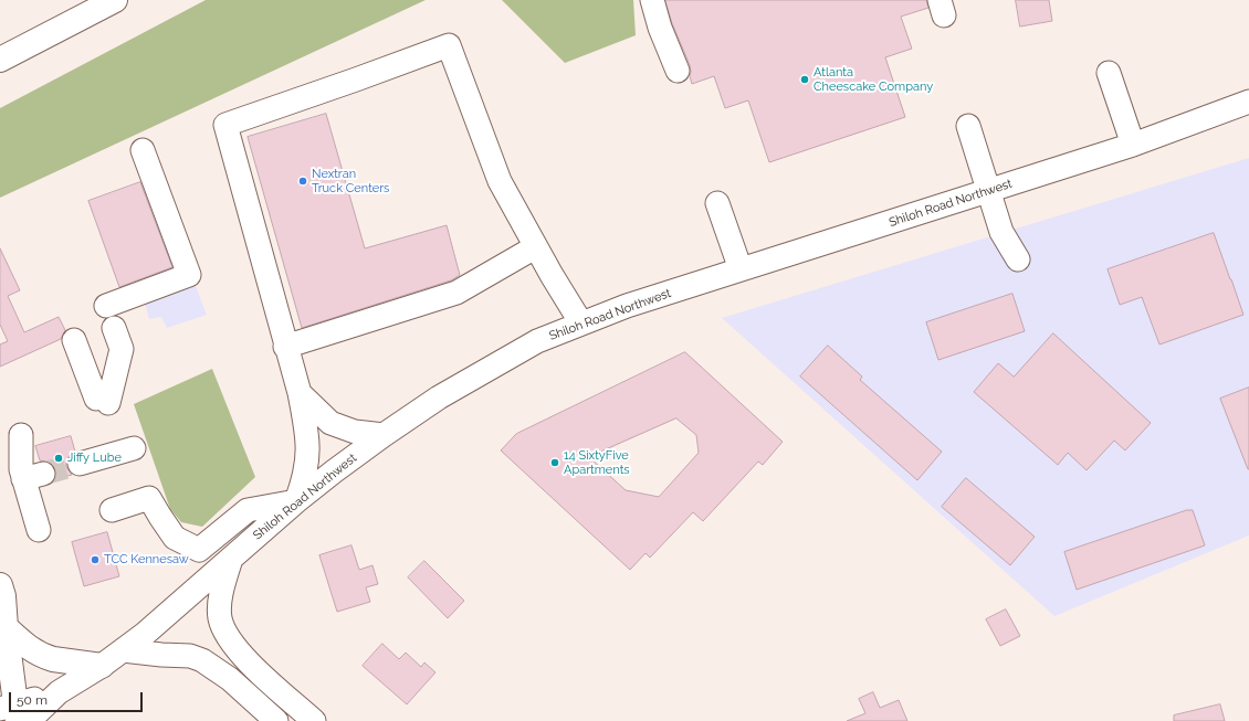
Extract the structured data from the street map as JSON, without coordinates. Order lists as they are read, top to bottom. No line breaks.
{"streets":{"street":["Shiloh Road Northwest"]},"places":["Atlanta Cheescake Company","Nextran Truck Centers","Jiffy Lube","14 SixtyFive Apartments","TCC Kennesaw"],"scale_bar":"50 m"}
